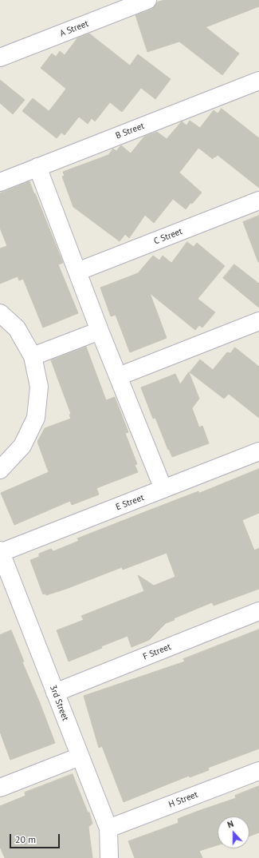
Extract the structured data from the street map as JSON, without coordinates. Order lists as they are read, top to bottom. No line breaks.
{"streets":{"lane":["A Street","B Street","C Street","E Street","F Street","3rd Street","H Street"]},"crossings":[["E Street","3rd Street"],["F Street","3rd Street"],["3rd Street","H Street"]],"scale_bar":"20 m","north":"top"}
